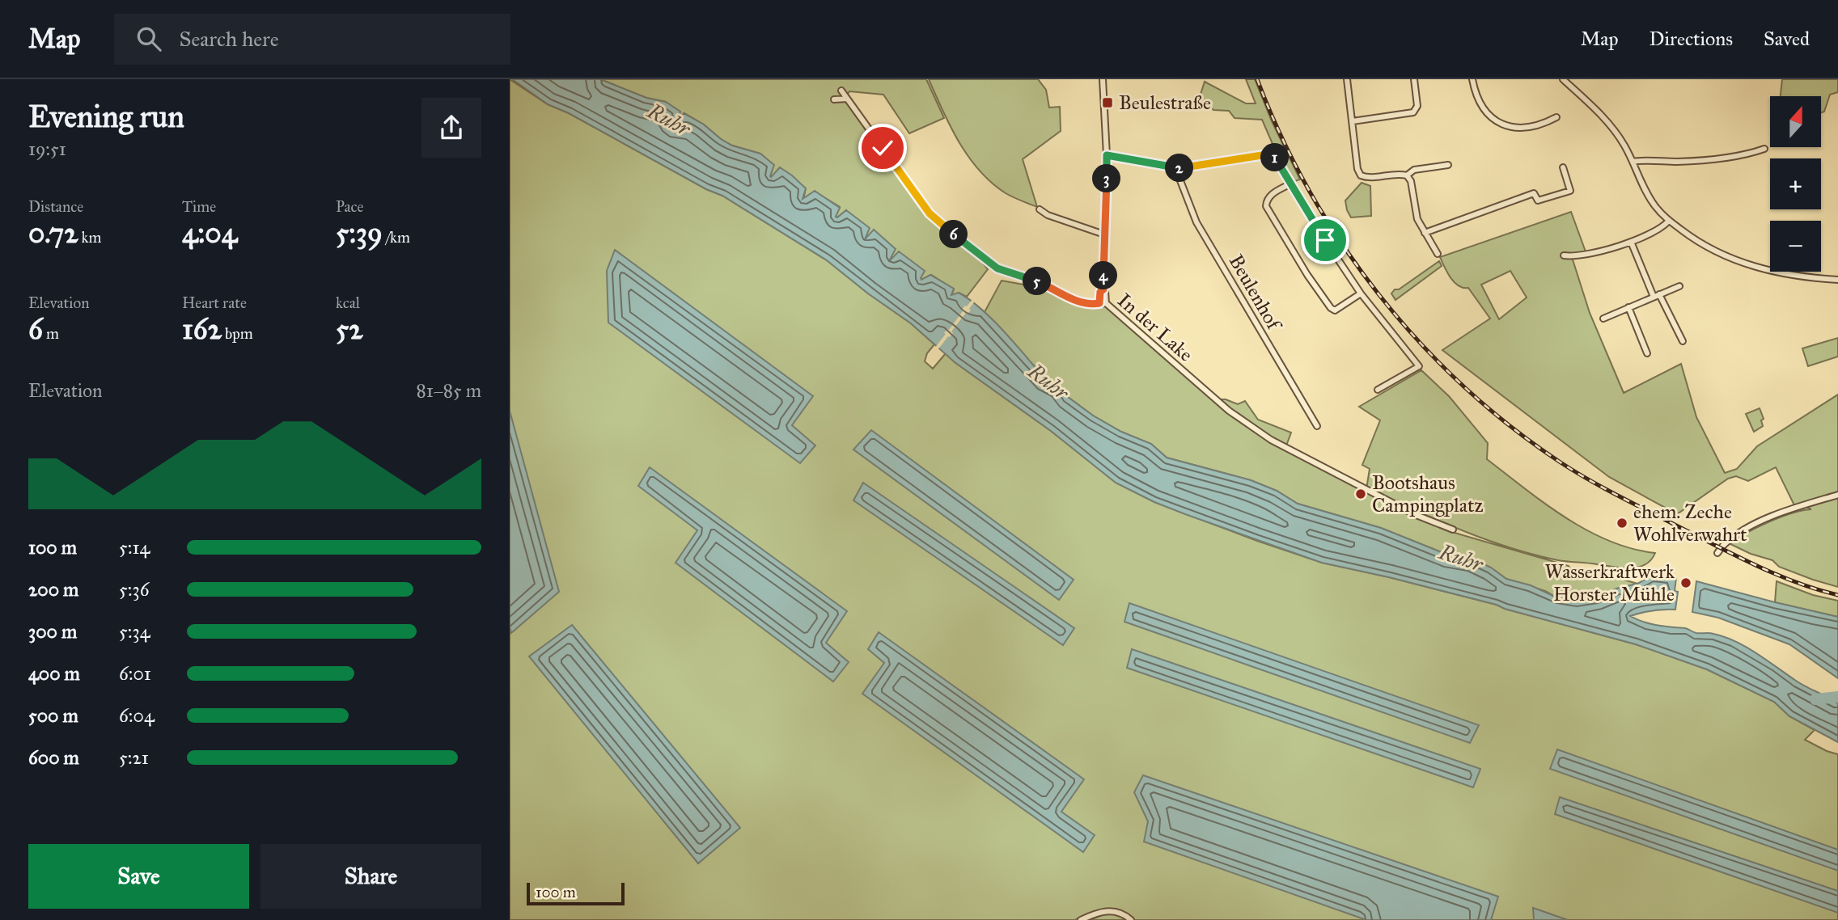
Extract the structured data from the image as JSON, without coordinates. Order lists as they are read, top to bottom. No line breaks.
{"streets":{"street":["Beulenhof","In der Lake"]},"water":["Ruhr"],"places":{"transit":["Beulestraße"],"other":["Bootshaus Campingplatz","ehem. Zeche Wohlverwahrt","Wasserkraftwerk Horster Mühle"]},"scale_bar":"100 m","north":"top","page":{"header":"Map","search":"Search here","nav":["Map","Directions","Saved"],"heading":["Evening run","19:51"],"map_buttons":["+","−"],"pins":["1","2","3","6","4","5"],"stats":[["Distance","0.72 km"],["Time","4:04"],["Pace","5:39 /km"],["Elevation","6 m"],["Heart rate","162 bpm"],["kcal","52"]],"chart":["Elevation","81–85 m"],"list":[{"name":"100 m","note":"5:14"},{"name":"200 m","note":"5:36"},{"name":"300 m","note":"5:34"},{"name":"400 m","note":"6:01"},{"name":"500 m","note":"6:04"},{"name":"600 m","note":"5:21"}],"buttons":["Save","Share"],"scale":"100 m"}}
